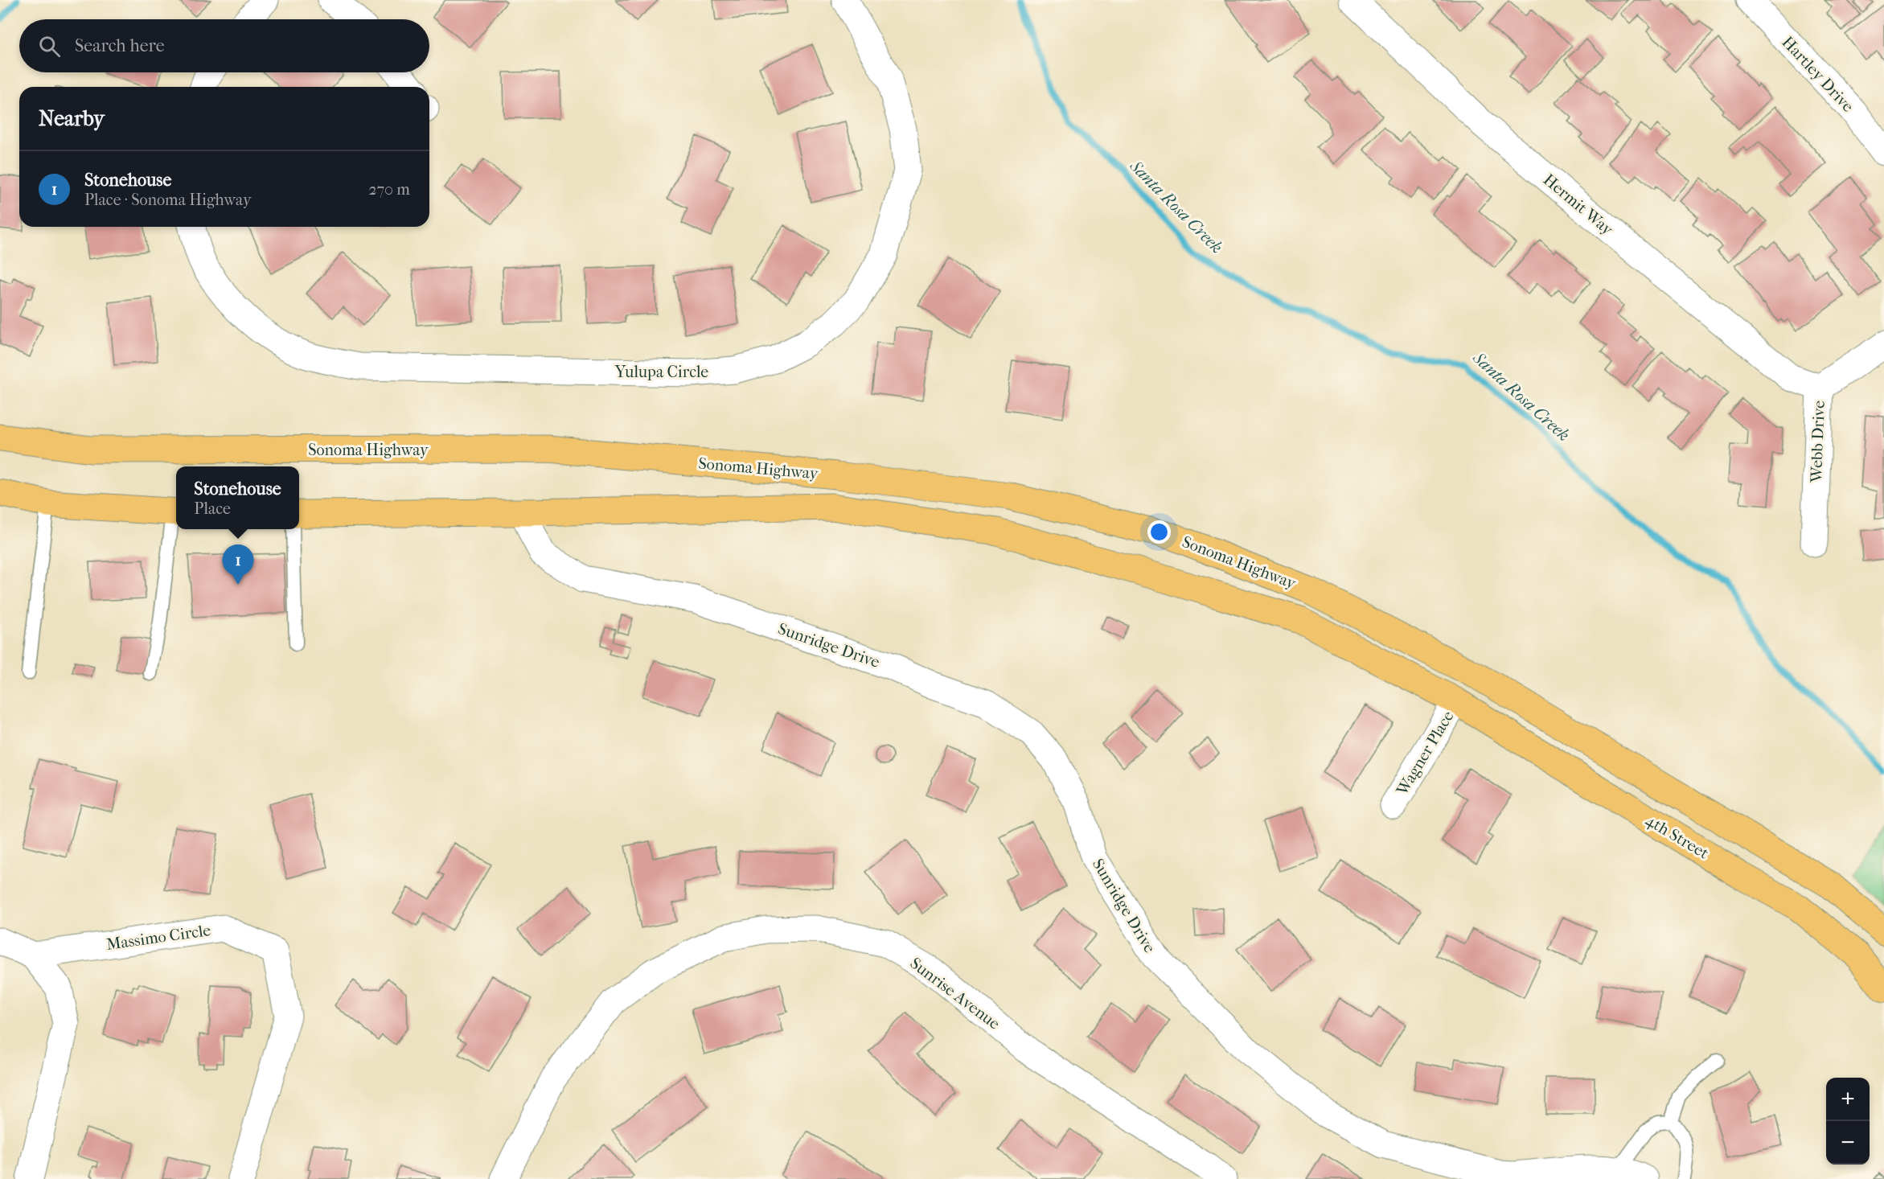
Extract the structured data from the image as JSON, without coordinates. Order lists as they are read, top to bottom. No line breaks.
{"streets":{"main road":["Sonoma Highway","4th Street"],"street":["Hartley Drive","Hermit Way","Yulupa Circle","Webb Drive","Sunridge Drive","Wagner Place","Massimo Circle","Sunrise Avenue"]},"crossings":[["Hermit Way","Webb Drive"],["Wagner Place","4th Street"]],"water":["Santa Rosa Creek"],"page":{"search":"Search here","heading":"Nearby","list":[{"mark":"1","name":"Stonehouse","note":"Place · Sonoma Highway","value":"270 m"}],"popup":["Stonehouse","Place"],"pins":"1","map_buttons":["+","−"]}}
